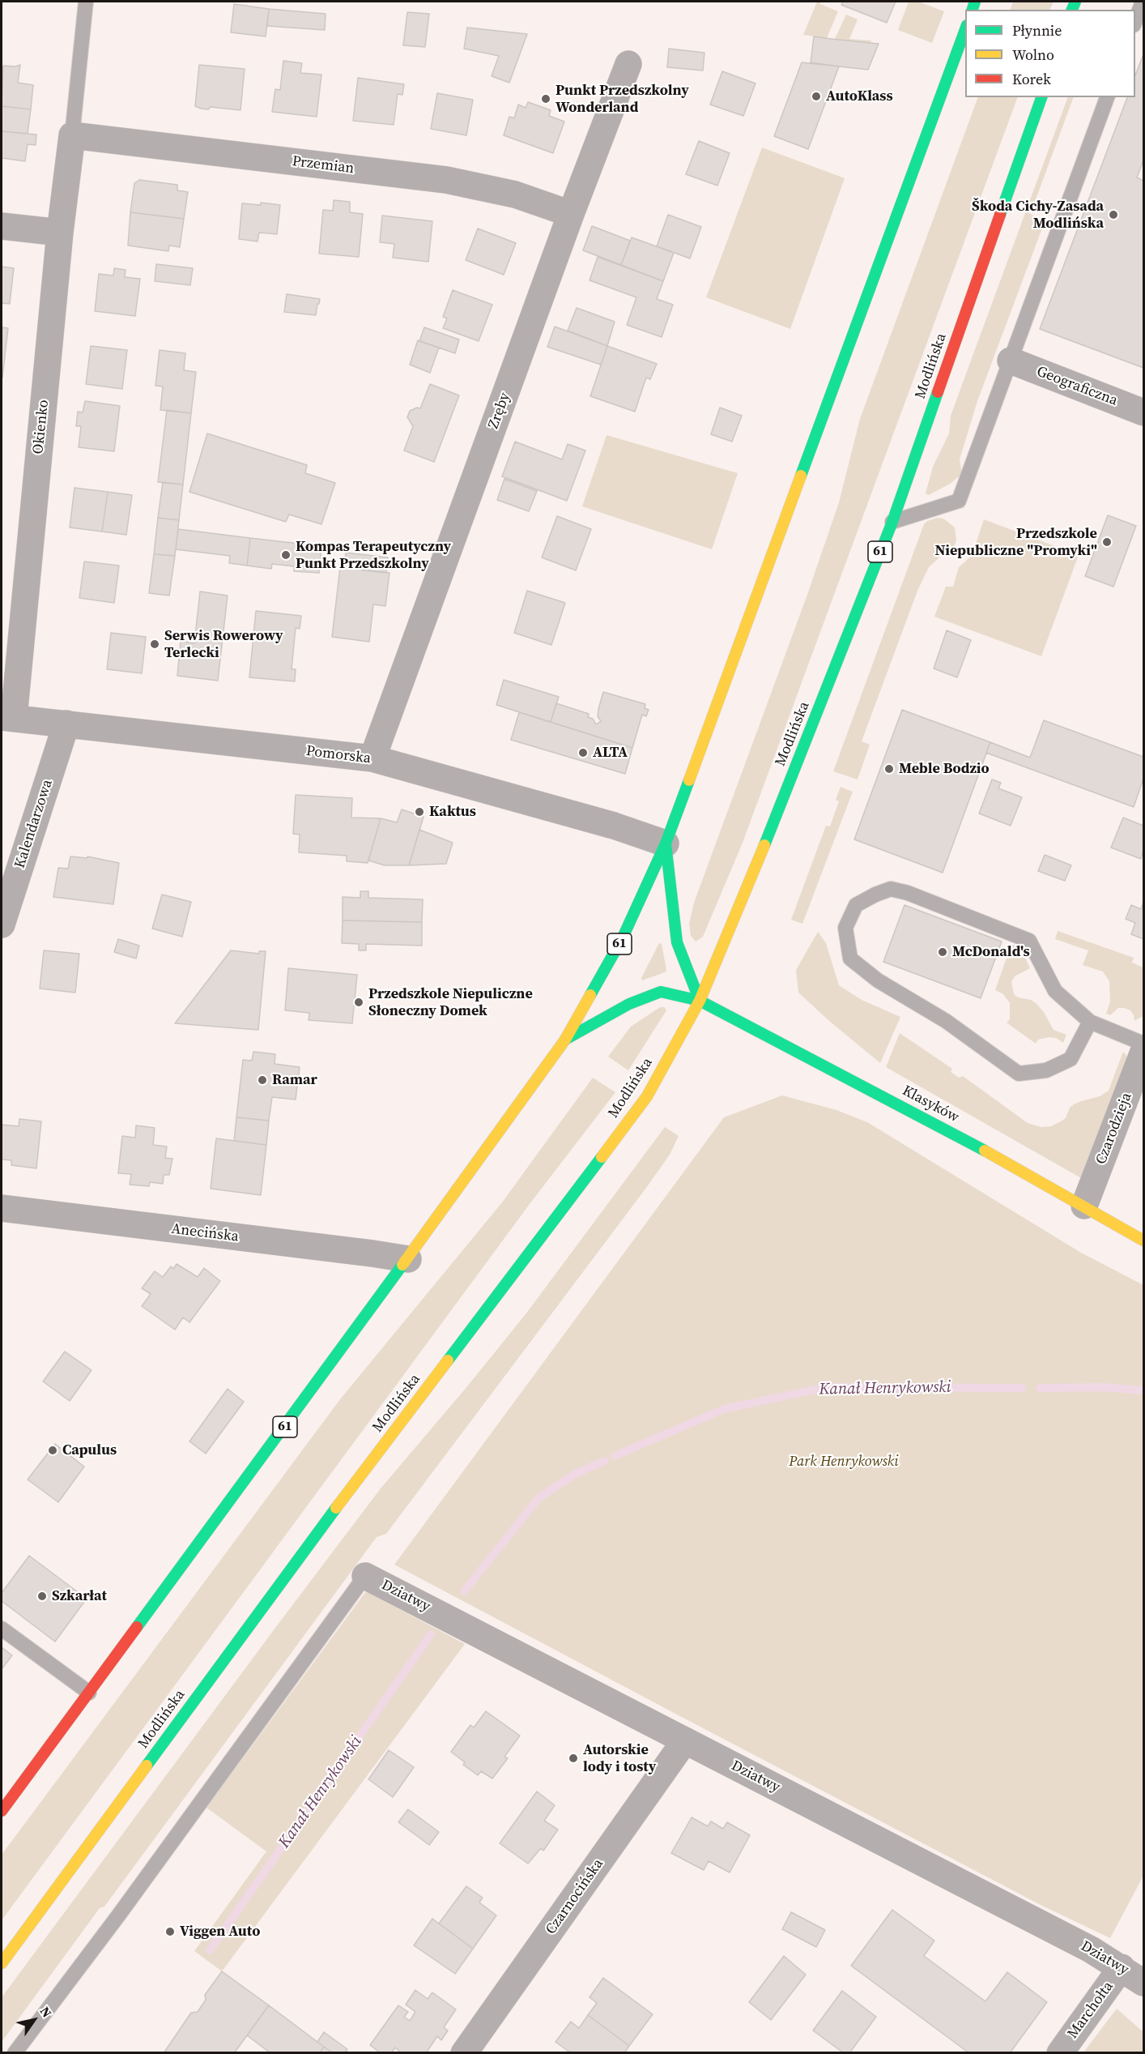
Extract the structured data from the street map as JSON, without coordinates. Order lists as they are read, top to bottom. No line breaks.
{"streets":{"main road":["Modlińska","61","Klasyków"],"street":["Przemian","Geograficzna","Zręby","Okienko","Pomorska","Kalendarzowa","Czarodzieja","Anecińska","Dziatwy","Czarnocińska","Marchołta"]},"crossings":[["Przemian","Zręby"],["Przemian","Okienko"],["Modlińska","Klasyków"],["Zręby","Pomorska"],["Okienko","Pomorska"],["61","Pomorska"],["61","Klasyków"],["61","Anecińska"],["Pomorska","Kalendarzowa"],["Klasyków","Czarodzieja"],["Dziatwy","Czarnocińska"],["Dziatwy","Marchołta"]],"water":["Kanał Henrykowski"],"parks":["Park Henrykowski"],"places":["AutoKlass","Punkt Przedszkolny Wonderland","Škoda Cichy-Zasada Modlińska","Przedszkole Niepubliczne \"Promyki\"","Kompas Terapeutyczny Punkt Przedszkolny","Serwis Rowerowy Terlecki","ALTA","Meble Bodzio","Kaktus","McDonald's","Przedszkole Niepuliczne Słoneczny Domek","Ramar","Capulus","Szkarłat","Autorskie lody i tosty","Viggen Auto"],"legend":["Płynnie","Wolno","Korek"],"north":"top right"}
